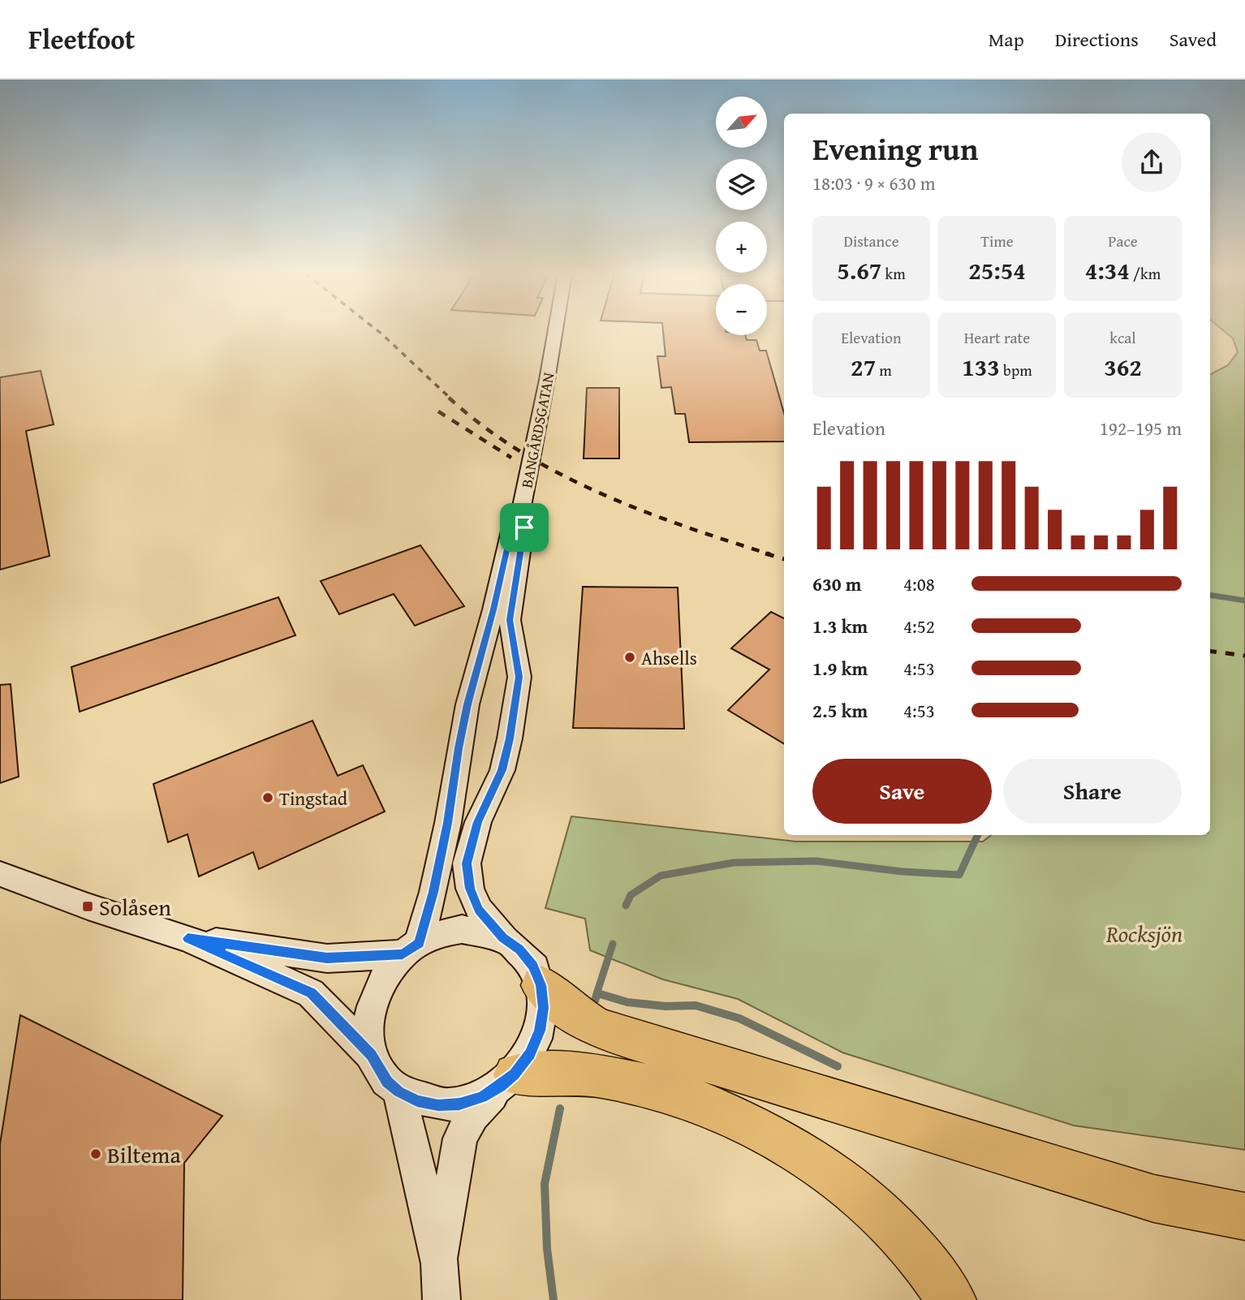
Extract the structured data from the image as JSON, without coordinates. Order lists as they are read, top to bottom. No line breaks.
{"streets":{"main road":["BANGÅRDSGATAN"]},"parks":["Rocksjön"],"places":{"other":["Ahsells","Tingstad","Biltema"],"transit":["Solåsen"]},"north":"top right","page":{"header":"Fleetfoot","nav":["Map","Directions","Saved"],"map_buttons":["+","−"],"heading":["Evening run","18:03 · 9 × 630 m"],"stats":[["Distance","5.67 km"],["Time","25:54"],["Pace","4:34 /km"],["Elevation","27 m"],["Heart rate","133 bpm"],["kcal","362"]],"chart":["Elevation","192–195 m"],"list":[{"name":"630 m","note":"4:08"},{"name":"1.3 km","note":"4:52"},{"name":"1.9 km","note":"4:53"},{"name":"2.5 km","note":"4:53"}],"buttons":["Save","Share"]}}
